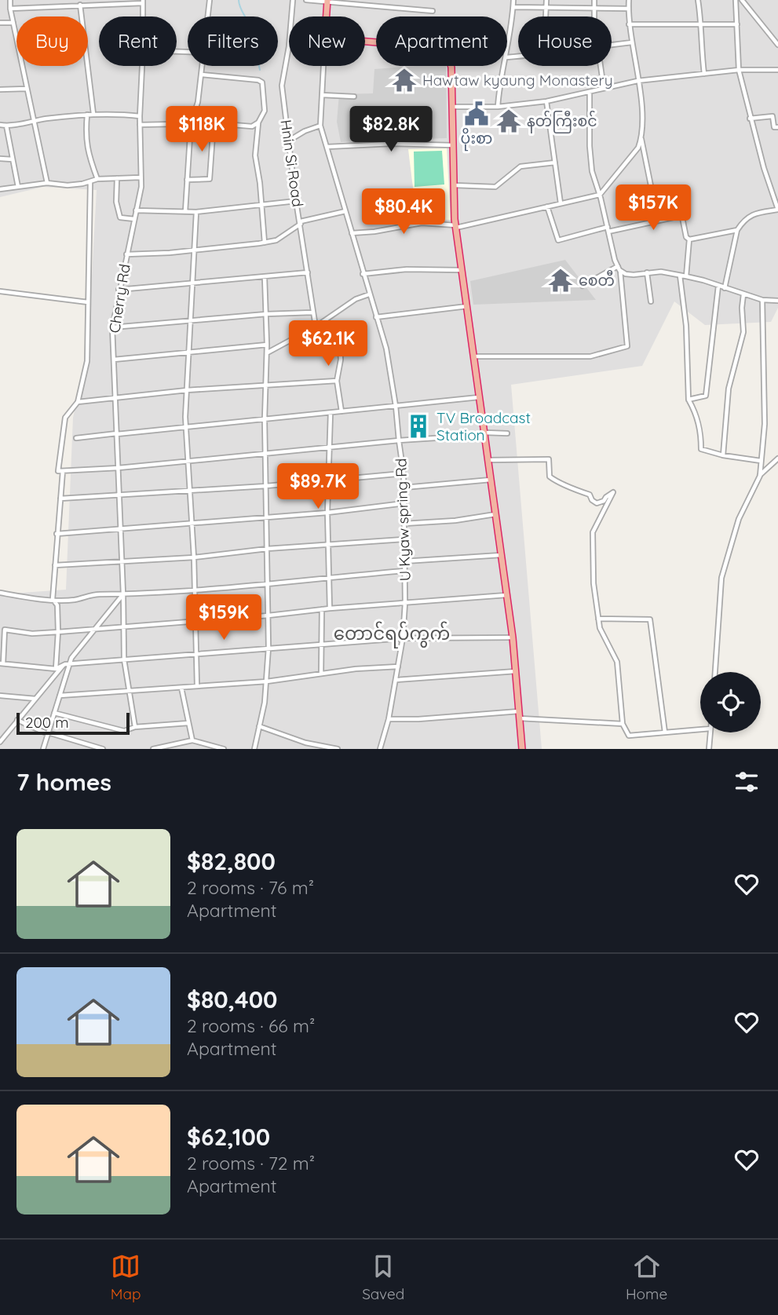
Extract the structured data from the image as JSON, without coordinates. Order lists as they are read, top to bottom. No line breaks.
{"streets":{"street":["Hnin Si Road","Cherry Rd","U Kyaw spring Rd"]},"districts":["တောင်ရပ်ကွက်"],"places":{"temple":["Hawtaw kyaung Monastery","နတ်ကြီးစင်","စေတီ"],"public building":["ပိုးစာ"],"building":["TV Broadcast Station"]},"scale_bar":"200 m","page":{"chip":["Buy","Rent","Filters","New","Apartment","House"],"price":["$118K","$82.8K","$157K","$80.4K","$62.1K","$89.7K","$159K"],"scale":"200 m","heading":"7 homes","list":[{"name":"$82,800","note":"2 rooms · 76 m² · Apartment"},{"name":"$80,400","note":"2 rooms · 66 m² · Apartment"},{"name":"$62,100","note":"2 rooms · 72 m² · Apartment"}],"tabs":["Map","Saved","Home"]}}
